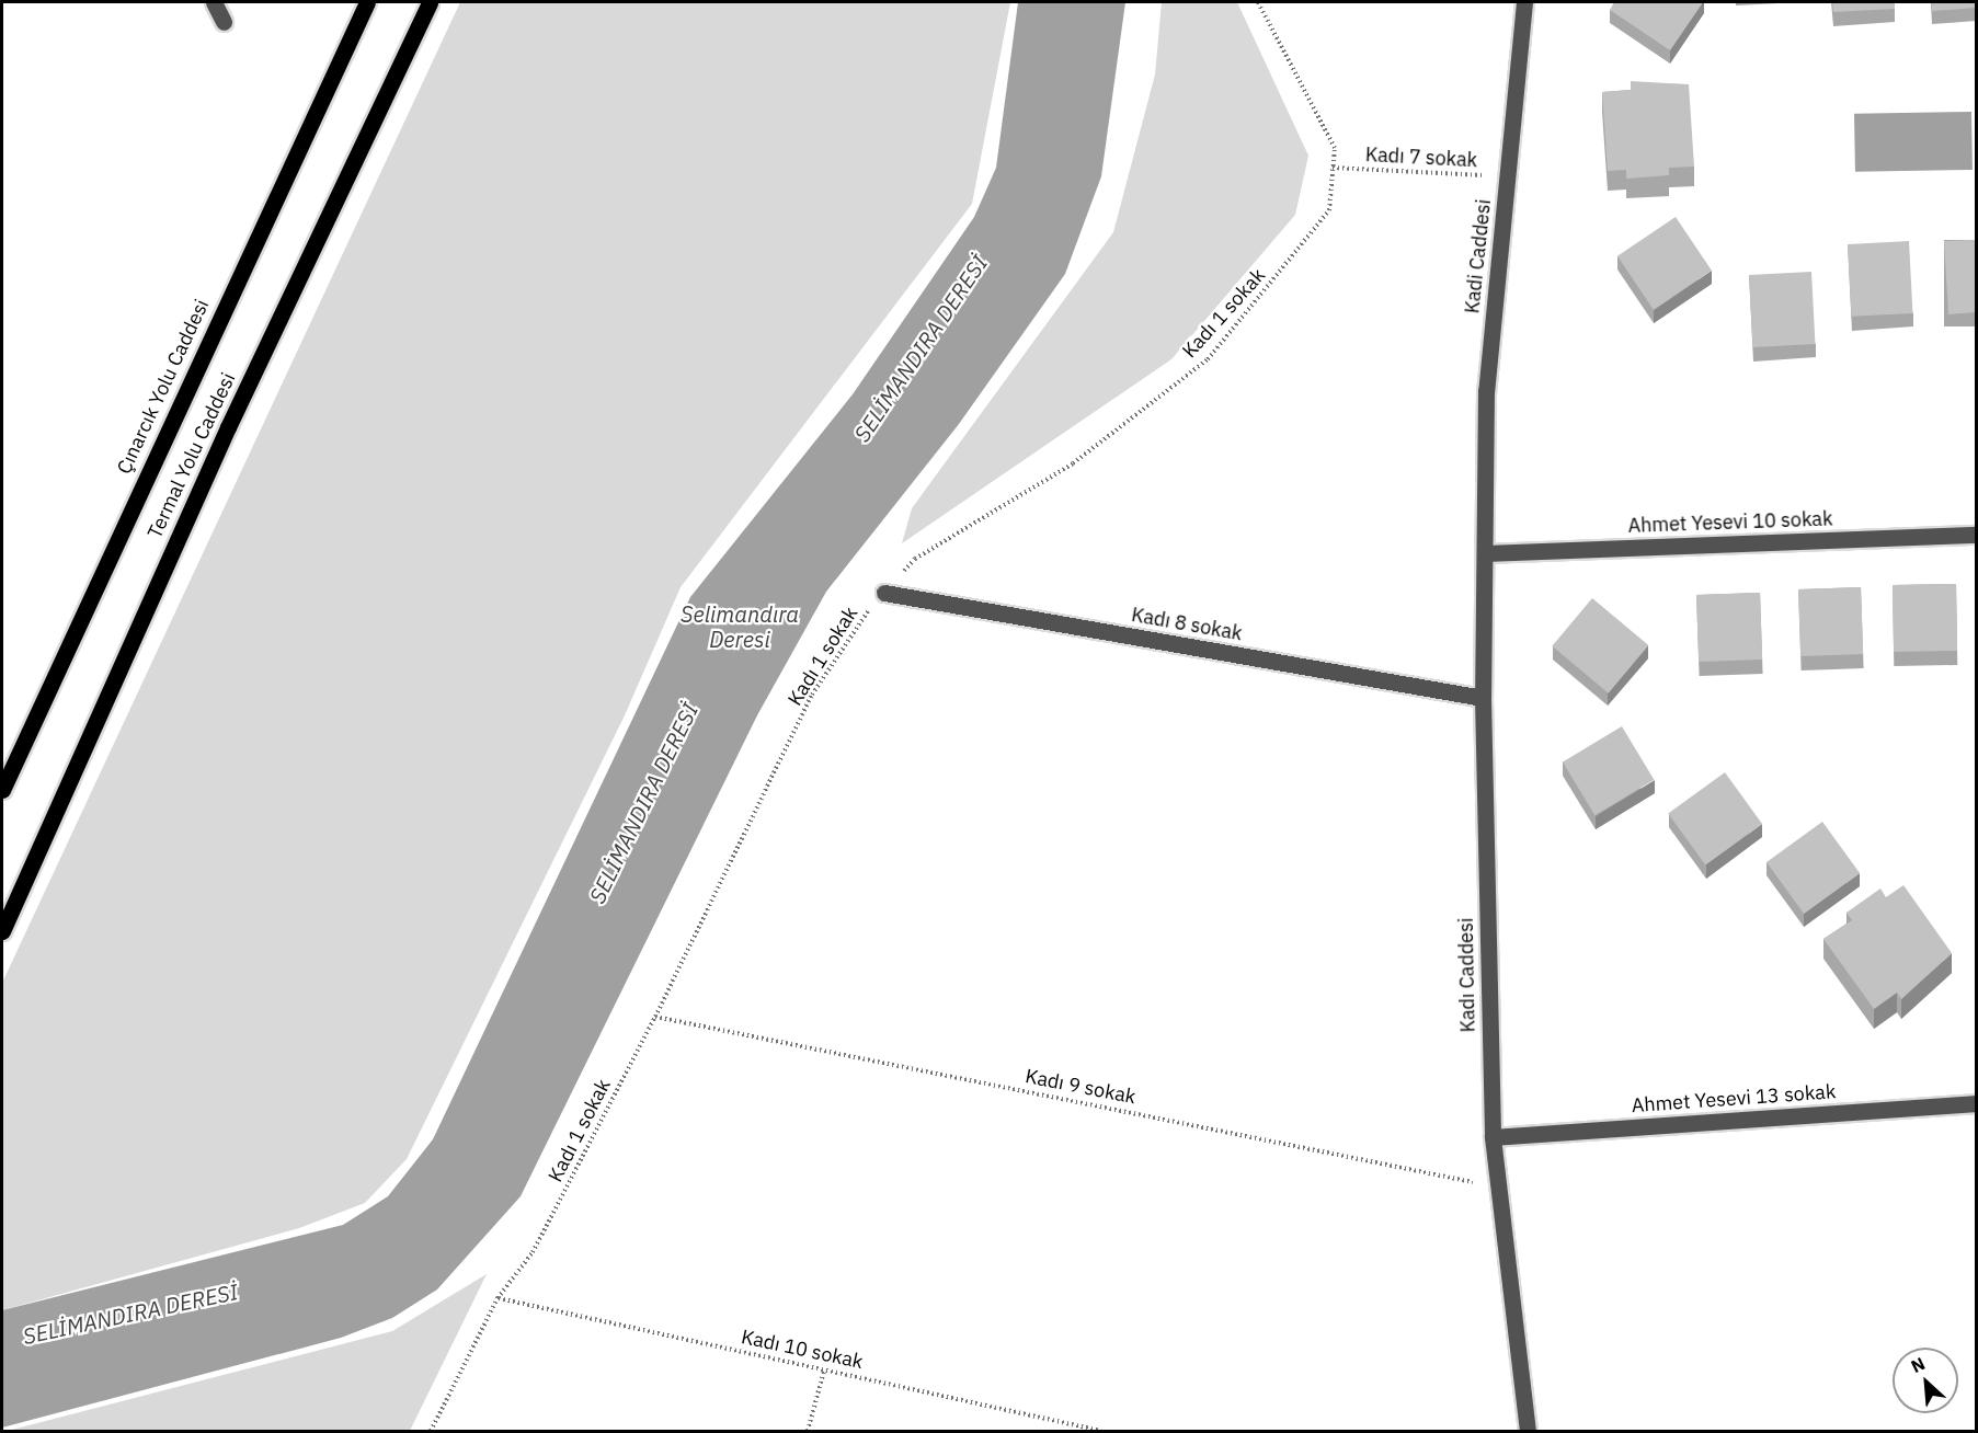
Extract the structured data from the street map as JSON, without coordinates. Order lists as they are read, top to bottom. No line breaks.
{"streets":{"main road":["Çınarcık Yolu Caddesi","Termal Yolu Caddesi"],"street":["Kadi Caddesi","Ahmet Yesevi 10 sokak","Kadı 8 sokak","Kadı Caddesi","Ahmet Yesevi 13 sokak"],"path":["Kadı 7 sokak","Kadı 1 sokak","Kadı 9 sokak","Kadı 10 sokak"]},"crossings":[["Kadı 7 sokak","Kadi Caddesi"],["Kadı 7 sokak","Kadı 1 sokak"],["Kadi Caddesi","Kadı Caddesi"],["Kadı 1 sokak","Kadı 8 sokak"],["Kadı 1 sokak","Kadı 9 sokak"],["Kadı 1 sokak","Kadı 10 sokak"],["Ahmet Yesevi 10 sokak","Kadı Caddesi"],["Kadı 8 sokak","Kadı Caddesi"],["Kadı Caddesi","Kadı 9 sokak"],["Kadı Caddesi","Ahmet Yesevi 13 sokak"]],"water":["SELİMANDIRA DERESİ","Selimandıra Deresi"],"north":"top left"}
